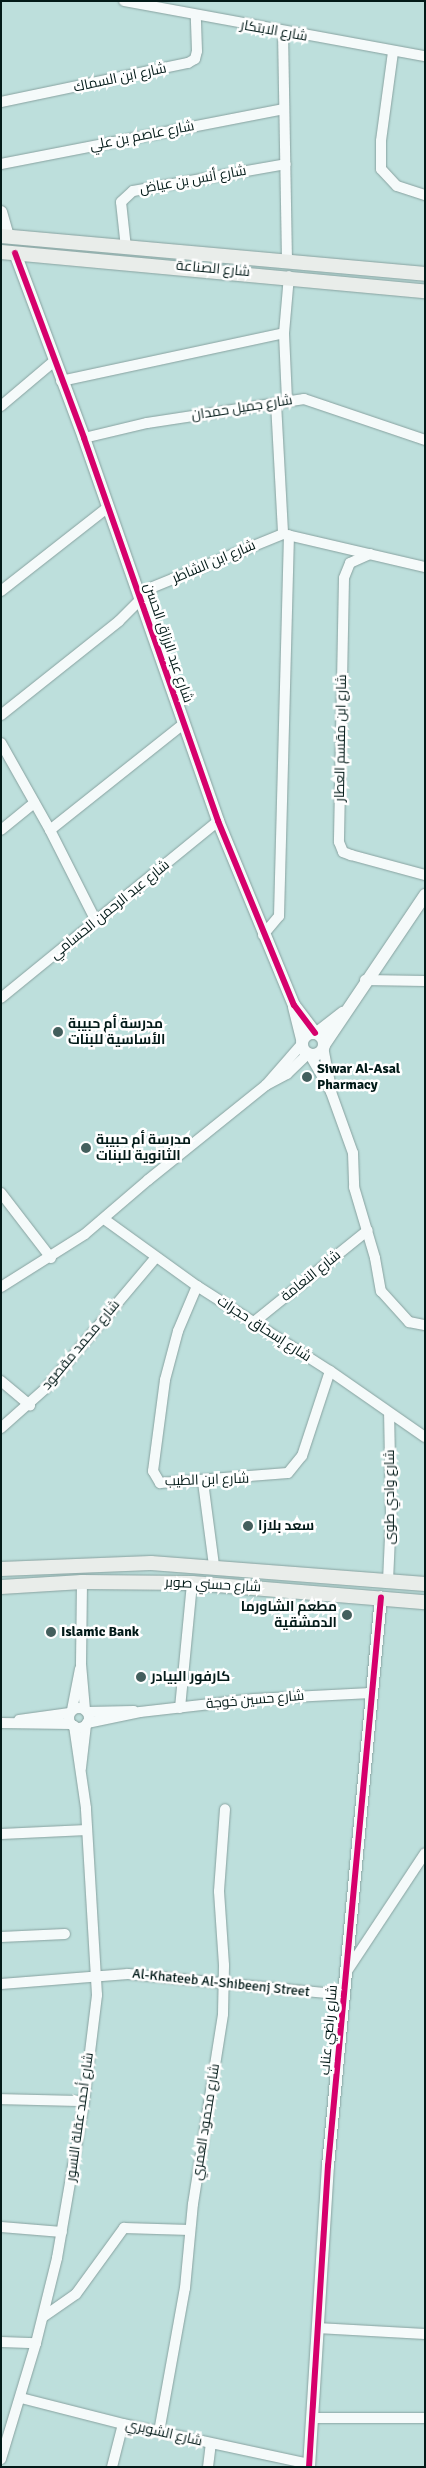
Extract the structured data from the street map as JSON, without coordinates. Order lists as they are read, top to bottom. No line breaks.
{"streets":{"main road":["شارع الصناعة","شارع حسني صوبر"],"street":["شارع الابتكار","شارع ابن السماك","شارع عاصم بن علي","شارع أنس بن عياض","شارع جميل حمدان","شارع ابن الشاطر","شارع عبد الرزاق الحسن","شارع ابن مقسم العطار","شارع عبد الرحمن الحسامي","شارع النعامة","شارع إسحاق حجرات","شارع محمد مقصود","شارع ابن الطيب","شارع وادي طوى","شارع حسين خوجة","Al-Khateeb Al-Shibeenj Street","شارع راضي عناب","شارع أحمد عقلة النسور","شارع محمود العمري","شارع الشوبري"]},"crossings":[["شارع الابتكار","شارع ابن السماك"],["شارع أنس بن عياض","شارع الصناعة"],["شارع الصناعة","شارع عبد الرزاق الحسن"],["شارع جميل حمدان","شارع عبد الرزاق الحسن"],["شارع ابن الشاطر","شارع عبد الرزاق الحسن"],["شارع عبد الرزاق الحسن","شارع عبد الرحمن الحسامي"],["شارع عبد الرزاق الحسن","شارع النعامة"],["شارع النعامة","شارع إسحاق حجرات"],["شارع إسحاق حجرات","شارع محمد مقصود"],["شارع إسحاق حجرات","شارع ابن الطيب"],["شارع إسحاق حجرات","شارع وادي طوى"],["شارع وادي طوى","شارع حسني صوبر"],["شارع حسني صوبر","شارع راضي عناب"],["شارع حسني صوبر","شارع أحمد عقلة النسور"],["شارع حسين خوجة","شارع راضي عناب"],["شارع حسين خوجة","شارع أحمد عقلة النسور"],["Al-Khateeb Al-Shibeenj Street","شارع راضي عناب"],["Al-Khateeb Al-Shibeenj Street","شارع أحمد عقلة النسور"],["Al-Khateeb Al-Shibeenj Street","شارع محمود العمري"],["شارع راضي عناب","شارع الشوبري"],["شارع أحمد عقلة النسور","شارع الشوبري"],["شارع محمود العمري","شارع الشوبري"]],"places":["مدرسة أم حبيبة الأساسية للبنات","Siwar Al-Asal Pharmacy","مدرسة أم حبيبة الثانوية للبنات","سعد بلازا","مطعم الشاورما الدمشقية","Islamic Bank","كارفور البيادر"]}
